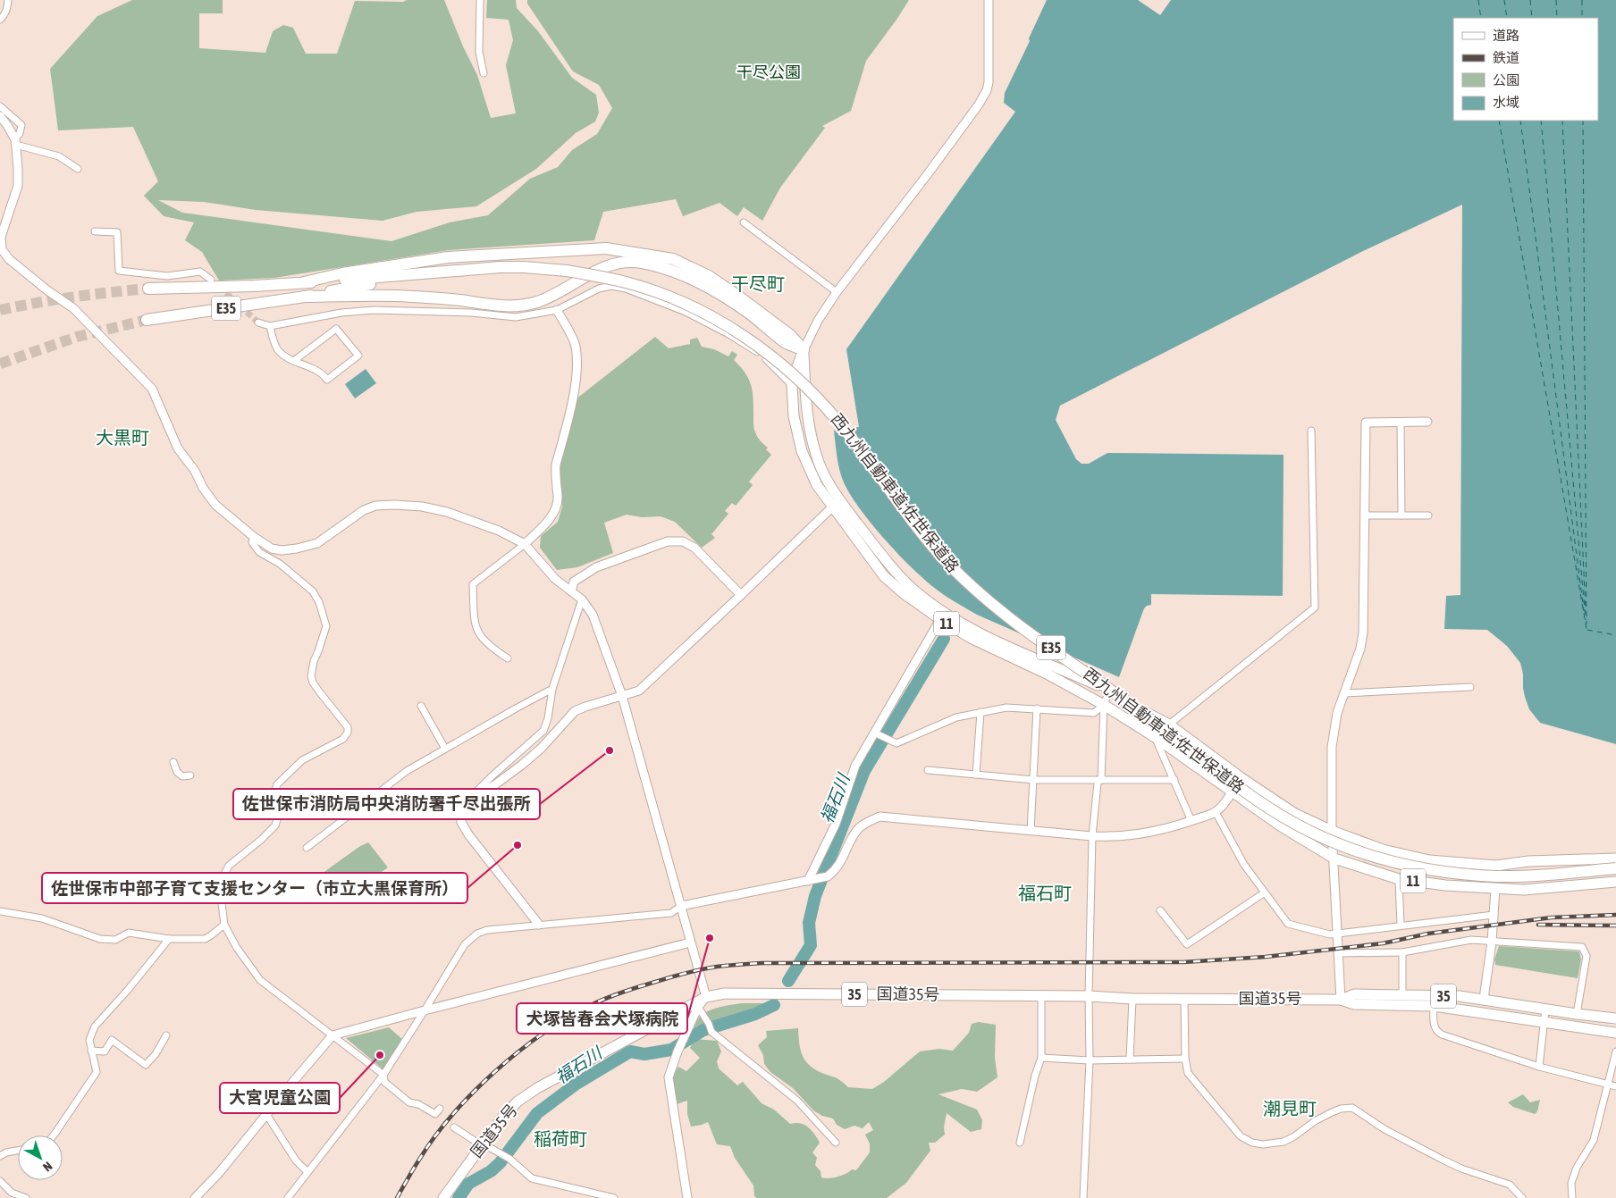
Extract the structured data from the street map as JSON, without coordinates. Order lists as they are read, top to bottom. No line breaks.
{"streets":{"highway":["E35","西九州自動車道;佐世保道路"],"main road":["11","35","国道35号"]},"districts":["干尽町","大黒町","福石町","潮見町","稲荷町"],"water":["福石川"],"parks":["干尽公園"],"places":["佐世保市消防局中央消防署千尽出張所","佐世保市中部子育て支援センター（市立大黒保育所）","犬塚皆春会犬塚病院","大宮児童公園"],"legend":["道路","鉄道","公園","水域"],"north":"bottom right"}
